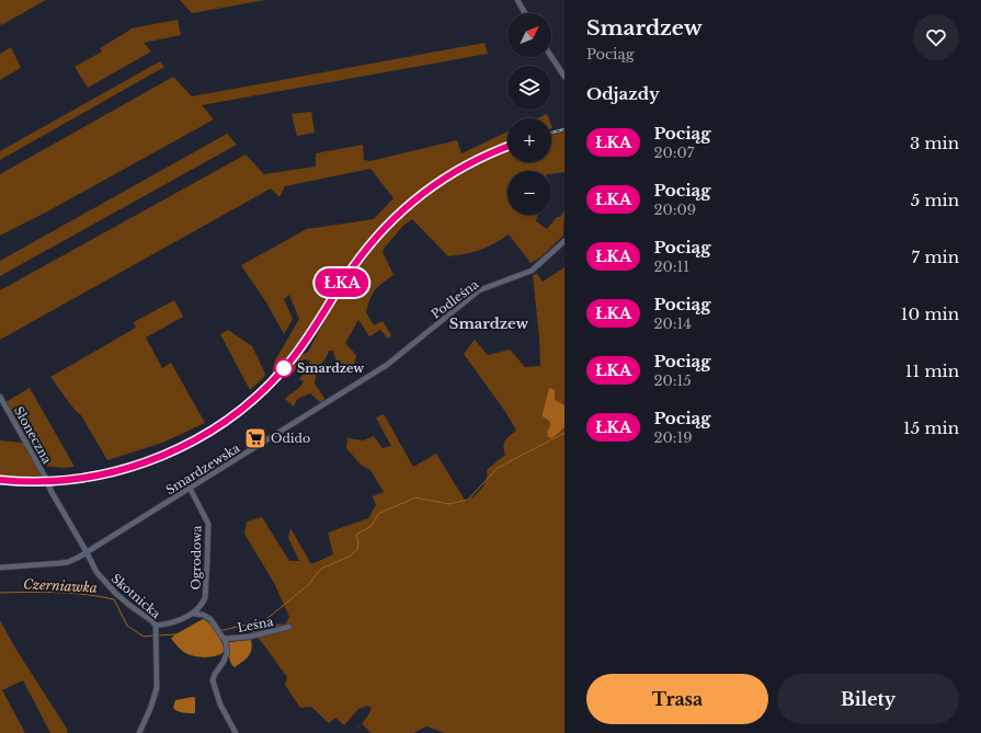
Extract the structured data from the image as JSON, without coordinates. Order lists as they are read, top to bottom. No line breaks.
{"streets":{"street":["Podleśna","Słoneczna","Smardzewska","Ogrodowa","Skotnicka","Leśna"]},"crossings":[["Podleśna","Smardzewska"],["Słoneczna","Smardzewska"],["Słoneczna","Skotnicka"],["Smardzewska","Ogrodowa"],["Smardzewska","Skotnicka"]],"districts":["Smardzew"],"water":["Czerniawka"],"places":{"other":["Smardzew"],"supermarket":["Odido"]},"north":"top right","page":{"on_map":"ŁKA","heading":[["Smardzew","Pociąg"],"Odjazdy"],"map_buttons":["+","−"],"list":[{"mark":"ŁKA","name":"Pociąg","note":"20:07","value":"3 min"},{"mark":"ŁKA","name":"Pociąg","note":"20:09","value":"5 min"},{"mark":"ŁKA","name":"Pociąg","note":"20:11","value":"7 min"},{"mark":"ŁKA","name":"Pociąg","note":"20:14","value":"10 min"},{"mark":"ŁKA","name":"Pociąg","note":"20:15","value":"11 min"},{"mark":"ŁKA","name":"Pociąg","note":"20:19","value":"15 min"}],"buttons":["Trasa","Bilety"]}}
